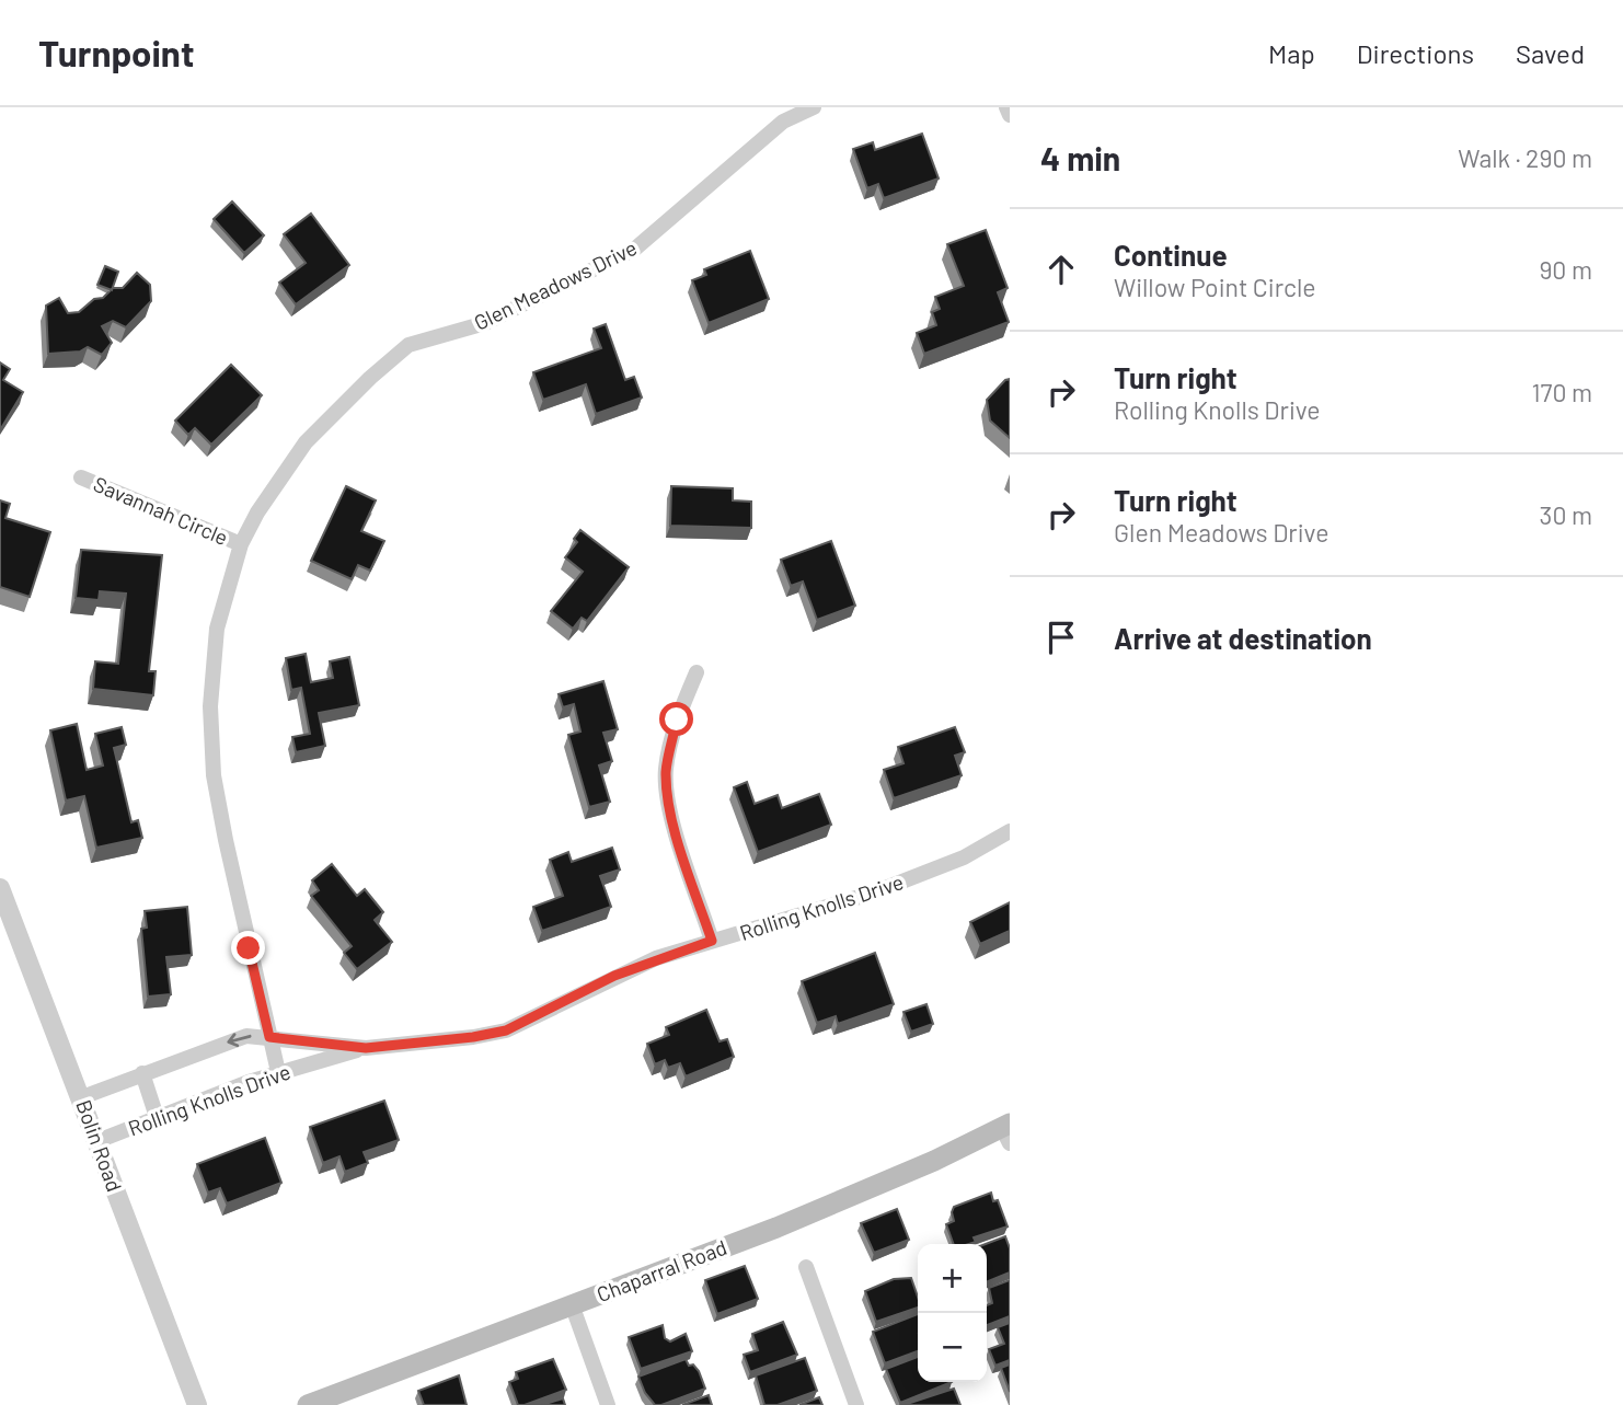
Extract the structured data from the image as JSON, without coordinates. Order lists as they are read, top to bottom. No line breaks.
{"streets":{"main road":["Chaparral Road"],"street":["Glen Meadows Drive","Savannah Circle","Rolling Knolls Drive","Bolin Road"]},"crossings":[["Glen Meadows Drive","Savannah Circle"],["Glen Meadows Drive","Rolling Knolls Drive"],["Rolling Knolls Drive","Bolin Road"]],"page":{"header":"Turnpoint","nav":["Map","Directions","Saved"],"heading":["4 min","Walk · 290 m"],"list":[["Continue","Willow Point Circle","90 m"],["Turn right","Rolling Knolls Drive","170 m"],["Turn right","Glen Meadows Drive","30 m"],"Arrive at destination"],"map_buttons":["+","−"]}}
